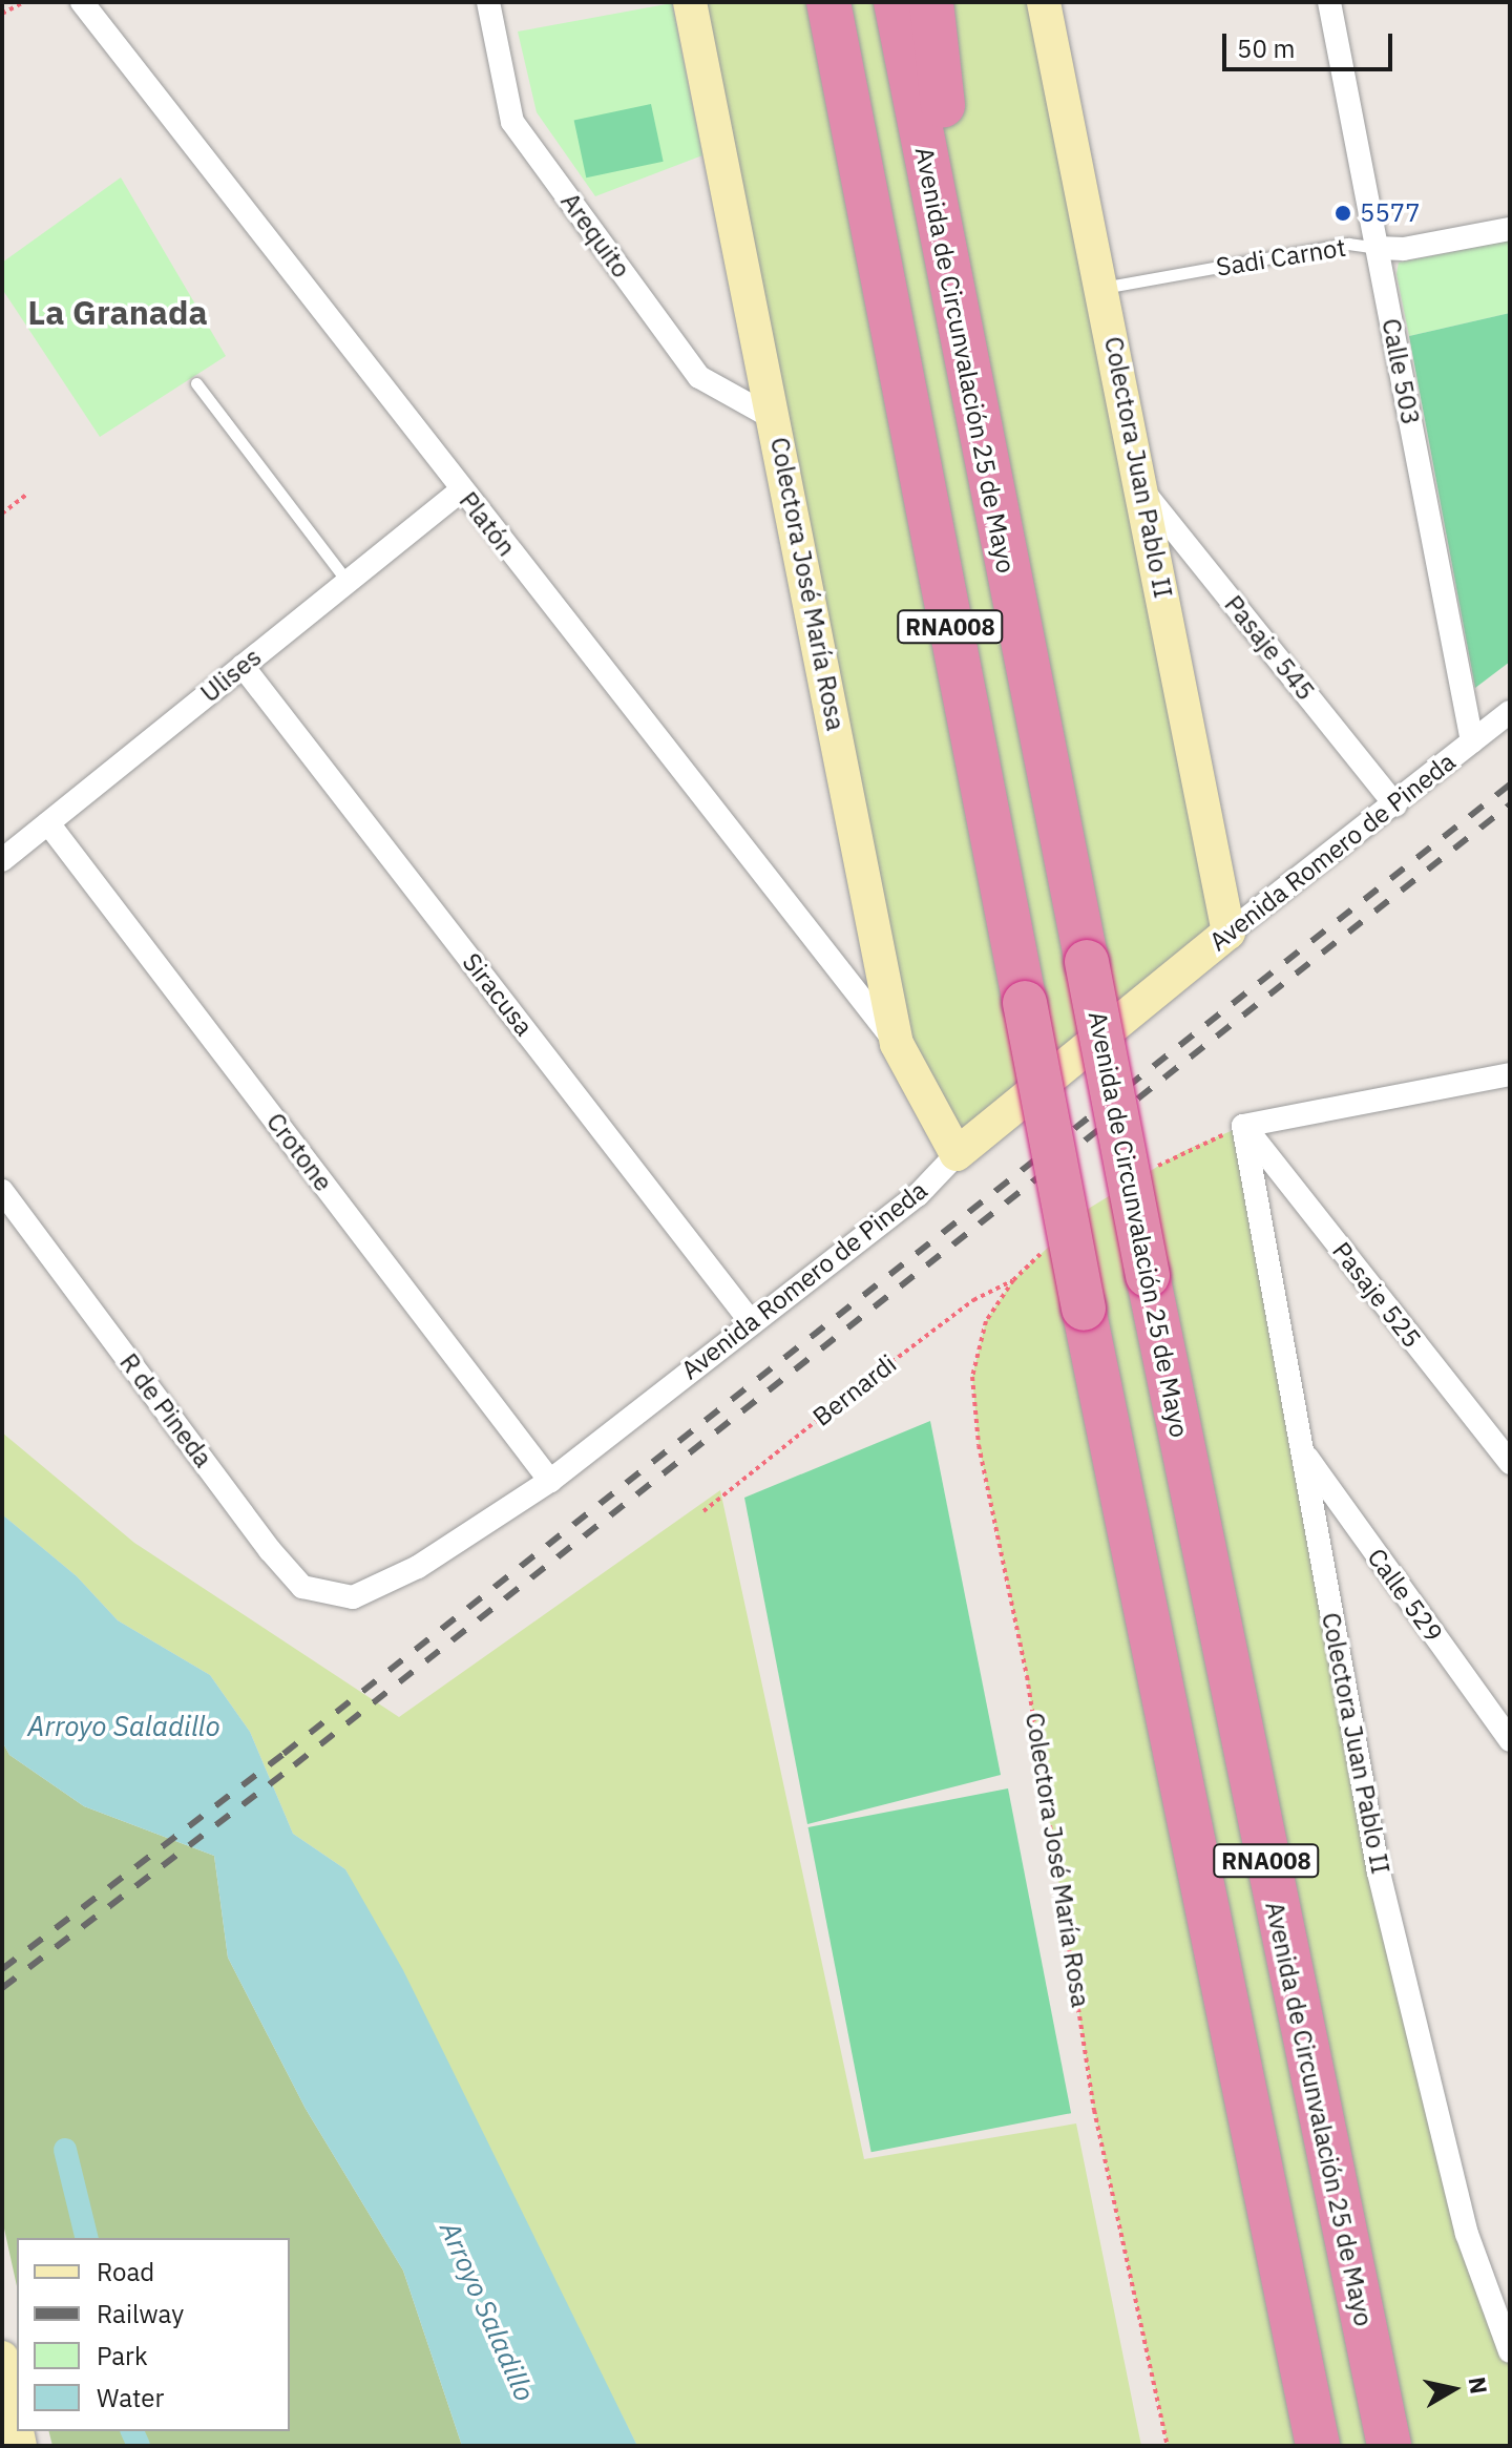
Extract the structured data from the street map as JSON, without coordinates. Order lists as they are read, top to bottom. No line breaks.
{"streets":{"highway":["Avenida de Circunvalación 25 de Mayo","RNA008"],"main road":["Colectora Juan Pablo II","Colectora José María Rosa","Avenida Romero de Pineda"],"street":["Arequito","Sadi Carnot","Calle 503","Platón","Pasaje 545","Ulises","Siracusa","Crotone","Pasaje 525","R de Pineda","Calle 529"],"path":["Bernardi"]},"crossings":[["Arequito","Colectora José María Rosa"],["Sadi Carnot","Calle 503"],["Sadi Carnot","Colectora Juan Pablo II"],["Avenida de Circunvalación 25 de Mayo","RNA008"],["Calle 503","Avenida Romero de Pineda"],["Colectora Juan Pablo II","Pasaje 545"],["Colectora Juan Pablo II","Avenida Romero de Pineda"],["Colectora Juan Pablo II","Pasaje 525"],["Colectora Juan Pablo II","Calle 529"],["Platón","Colectora José María Rosa"],["Platón","Ulises"],["Colectora José María Rosa","Avenida Romero de Pineda"],["Colectora José María Rosa","Bernardi"],["Pasaje 545","Avenida Romero de Pineda"],["Ulises","Siracusa"],["Ulises","Crotone"],["Avenida Romero de Pineda","Siracusa"],["Avenida Romero de Pineda","Crotone"],["Avenida Romero de Pineda","R de Pineda"]],"districts":["La Granada"],"water":["Arroyo Saladillo"],"places":["5577"],"legend":["Road","Railway","Park","Water"],"scale_bar":"50 m","north":"right"}
